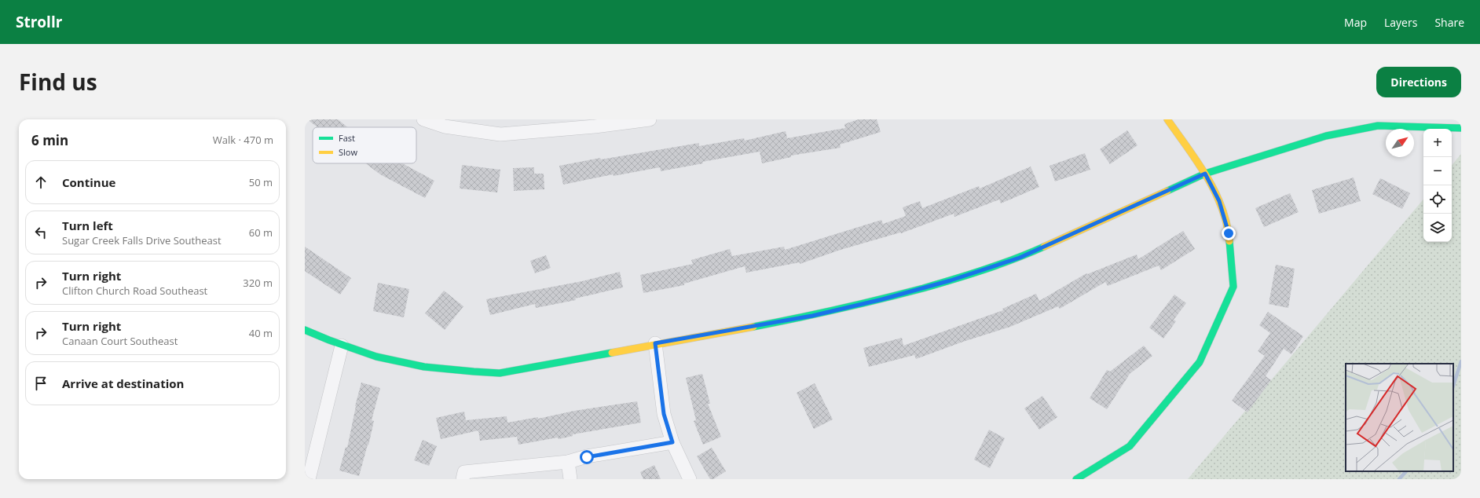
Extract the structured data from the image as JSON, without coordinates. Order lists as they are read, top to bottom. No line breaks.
{"legend":["Fast","Slow"],"north":"top right","page":{"header":"Strollr","nav":["Map","Layers","Share"],"title":"Find us","buttons":"Directions","heading":["6 min","Walk · 470 m"],"map_buttons":["+","−"],"list":[["Continue","50 m"],["Turn left","Sugar Creek Falls Drive Southeast","60 m"],["Turn right","Clifton Church Road Southeast","320 m"],["Turn right","Canaan Court Southeast","40 m"],"Arrive at destination"]}}
